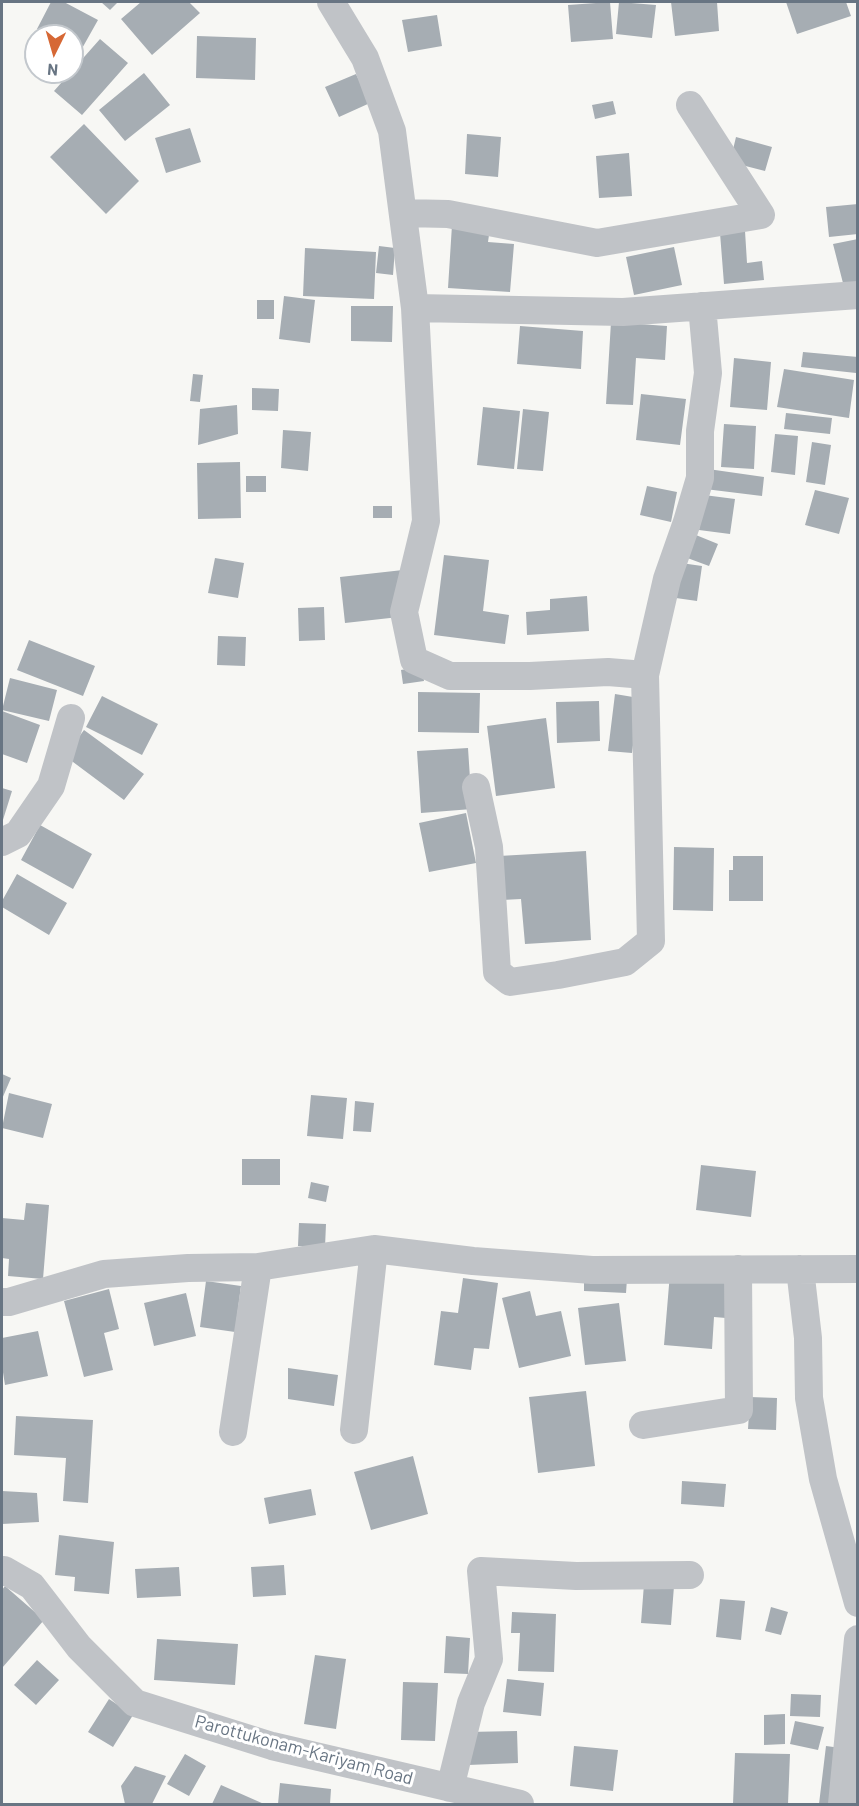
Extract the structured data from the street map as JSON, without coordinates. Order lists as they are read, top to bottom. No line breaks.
{"streets":{"street":["Parottukonam-Kariyam Road"]},"north":"bottom"}
